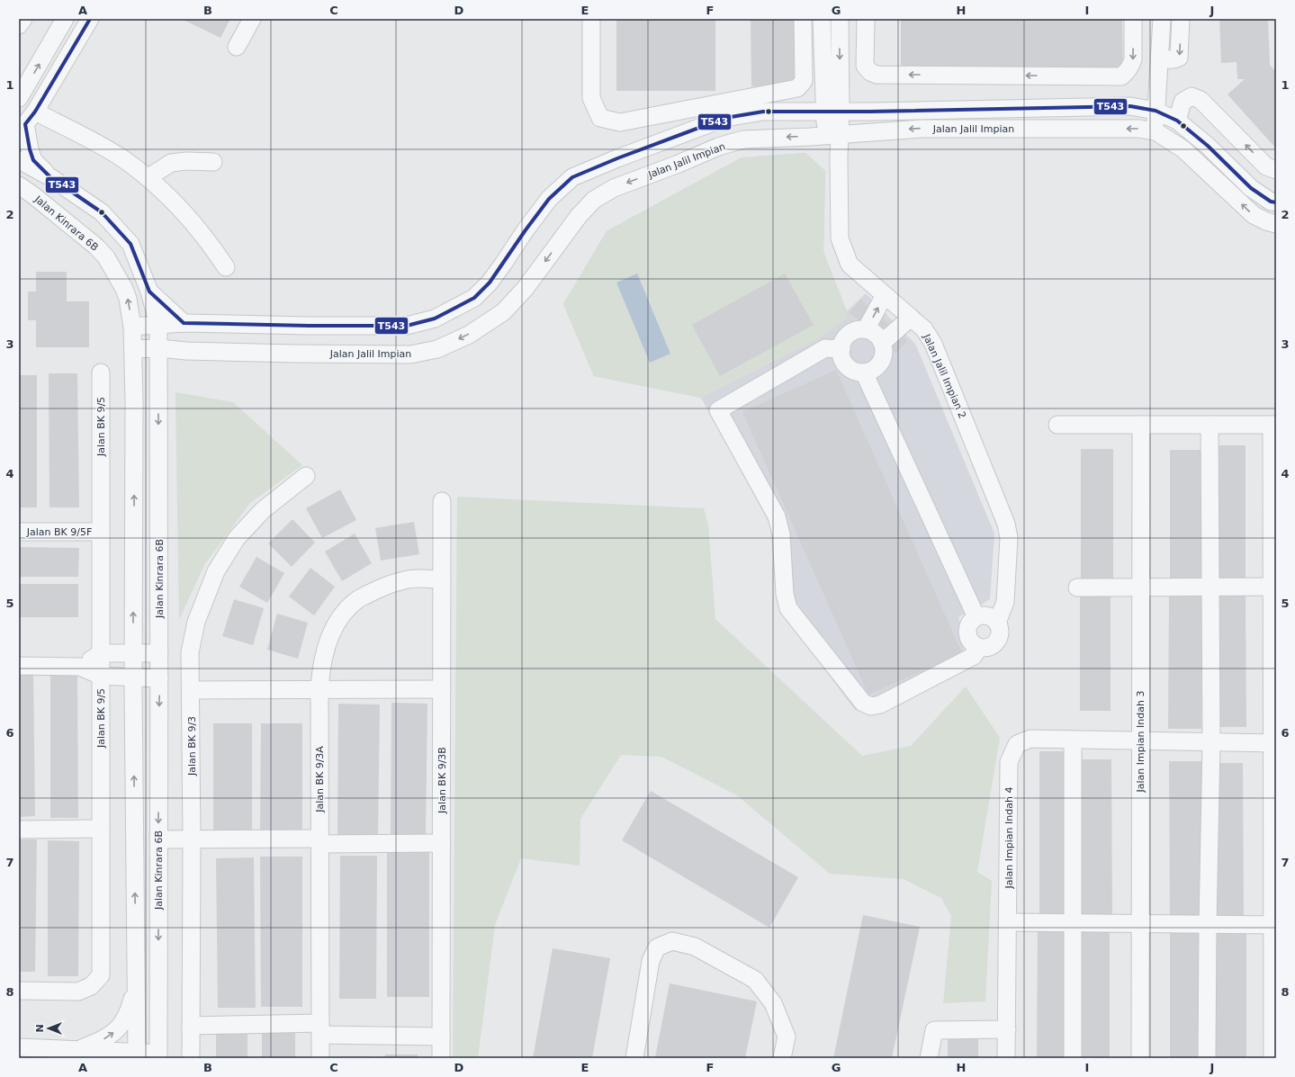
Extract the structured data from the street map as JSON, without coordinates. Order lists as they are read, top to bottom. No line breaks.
{"streets":{"street":["Jalan Jalil Impian","Jalan Kinrara 6B","Jalan Jalil Impian 2","Jalan BK 9/5","Jalan BK 9/5F","Jalan Impian Indah 3","Jalan BK 9/3","Jalan BK 9/3A","Jalan BK 9/3B","Jalan Impian Indah 4"]},"crossings":[["Jalan Jalil Impian","Jalan Kinrara 6B"],["Jalan Jalil Impian","Jalan Jalil Impian 2"],["Jalan BK 9/5","Jalan BK 9/5F"],["Jalan Impian Indah 3","Jalan Impian Indah 4"],["Jalan BK 9/3A","Jalan BK 9/3B"]],"lines":["transit line T543"],"north":"left","grid":{"columns":["A","B","C","D","E","F","G","H","I","J"],"rows":["1","2","3","4","5","6","7","8"]}}
